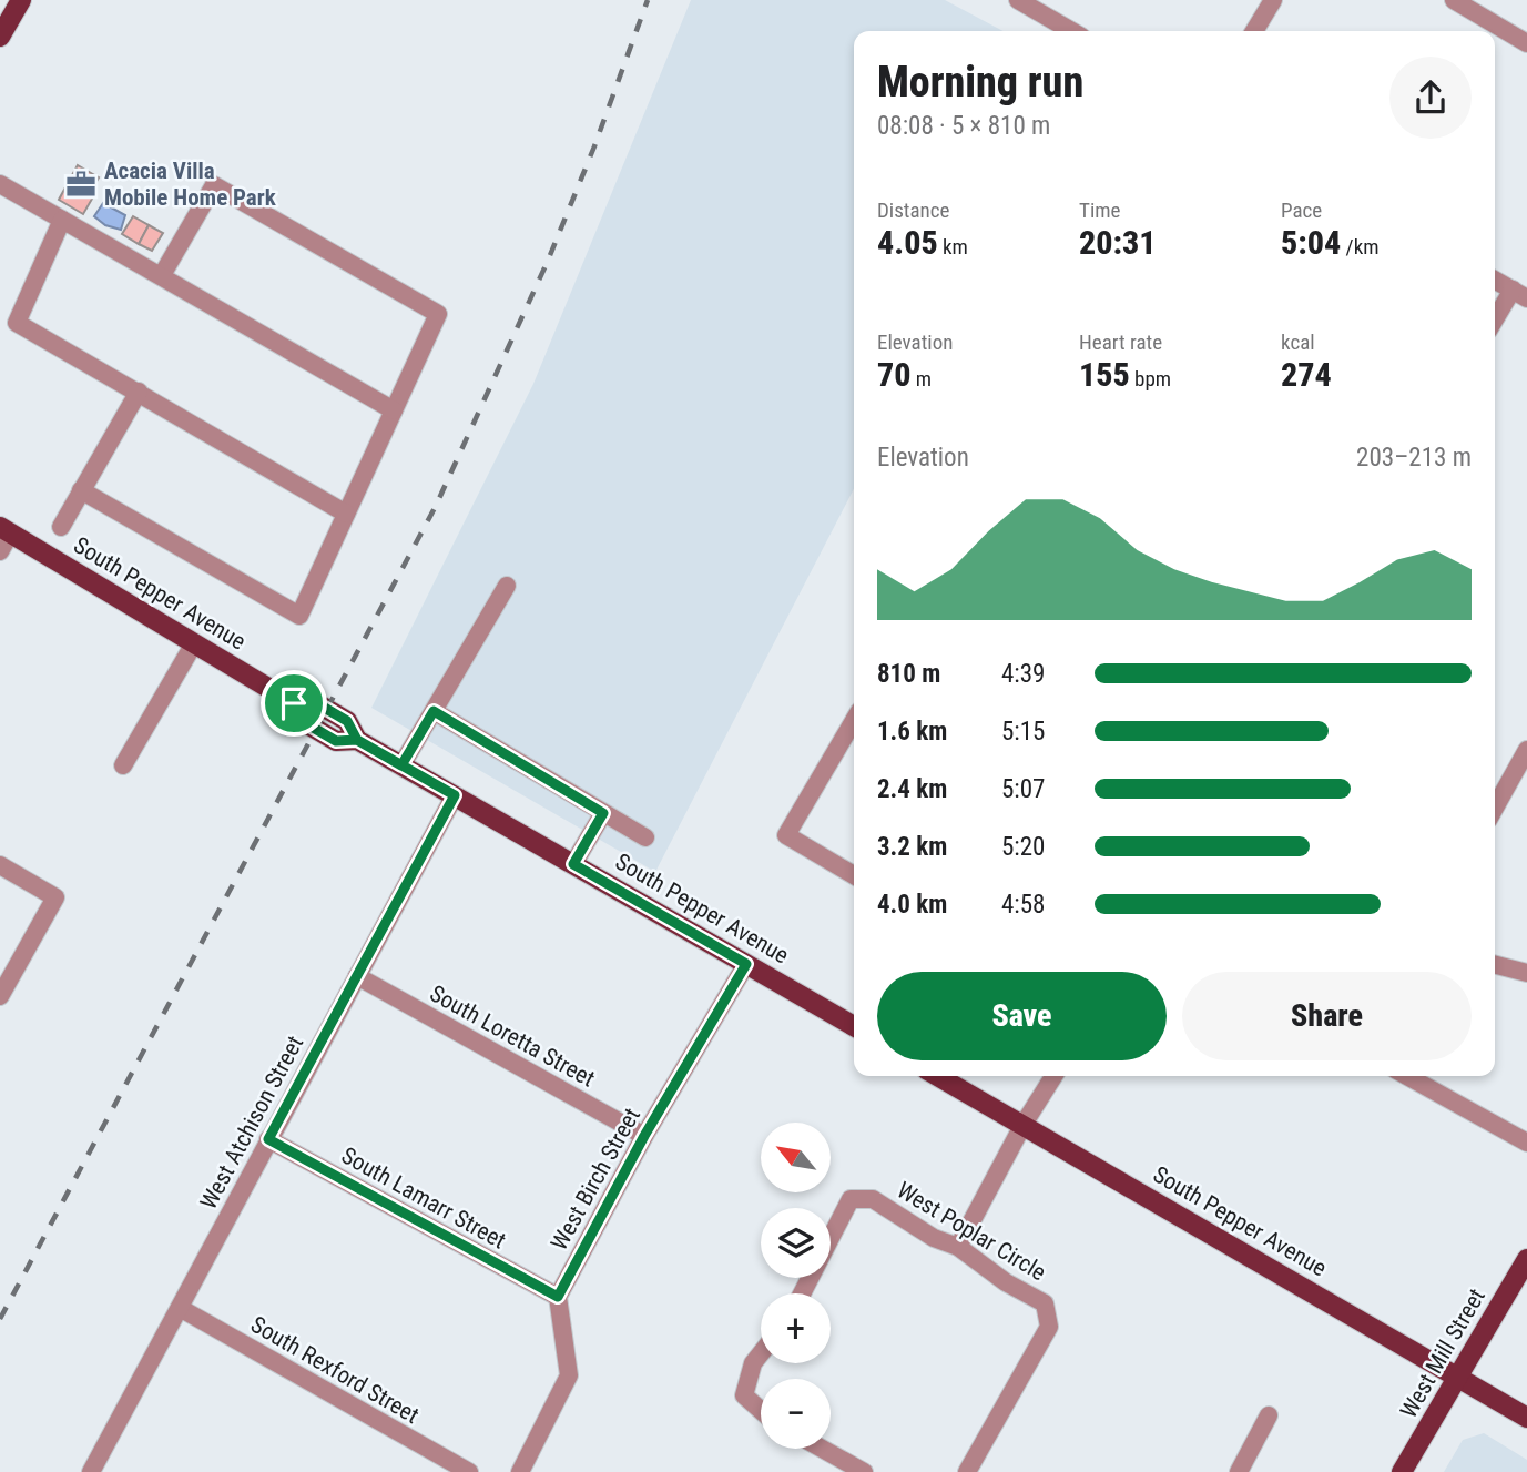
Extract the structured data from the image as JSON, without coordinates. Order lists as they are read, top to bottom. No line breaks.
{"streets":{"main road":["South Pepper Avenue","West Mill Street"],"street":["South Loretta Street","West Atchison Street","West Birch Street","South Lamarr Street","West Poplar Circle","South Rexford Street"]},"crossings":[["South Pepper Avenue","West Atchison Street"],["South Pepper Avenue","West Birch Street"],["South Pepper Avenue","West Mill Street"],["South Loretta Street","West Atchison Street"],["South Loretta Street","West Birch Street"],["West Atchison Street","South Lamarr Street"],["West Atchison Street","South Rexford Street"],["West Birch Street","South Lamarr Street"]],"places":{"office":["Acacia Villa Mobile Home Park"]},"north":"top left","page":{"heading":["Morning run","08:08 · 5 × 810 m"],"stats":[["Distance","4.05 km"],["Time","20:31"],["Pace","5:04 /km"],["Elevation","70 m"],["Heart rate","155 bpm"],["kcal","274"]],"chart":["Elevation","203–213 m"],"list":[{"name":"810 m","note":"4:39"},{"name":"1.6 km","note":"5:15"},{"name":"2.4 km","note":"5:07"},{"name":"3.2 km","note":"5:20"},{"name":"4.0 km","note":"4:58"}],"buttons":["Save","Share"],"map_buttons":["+","−"]}}
